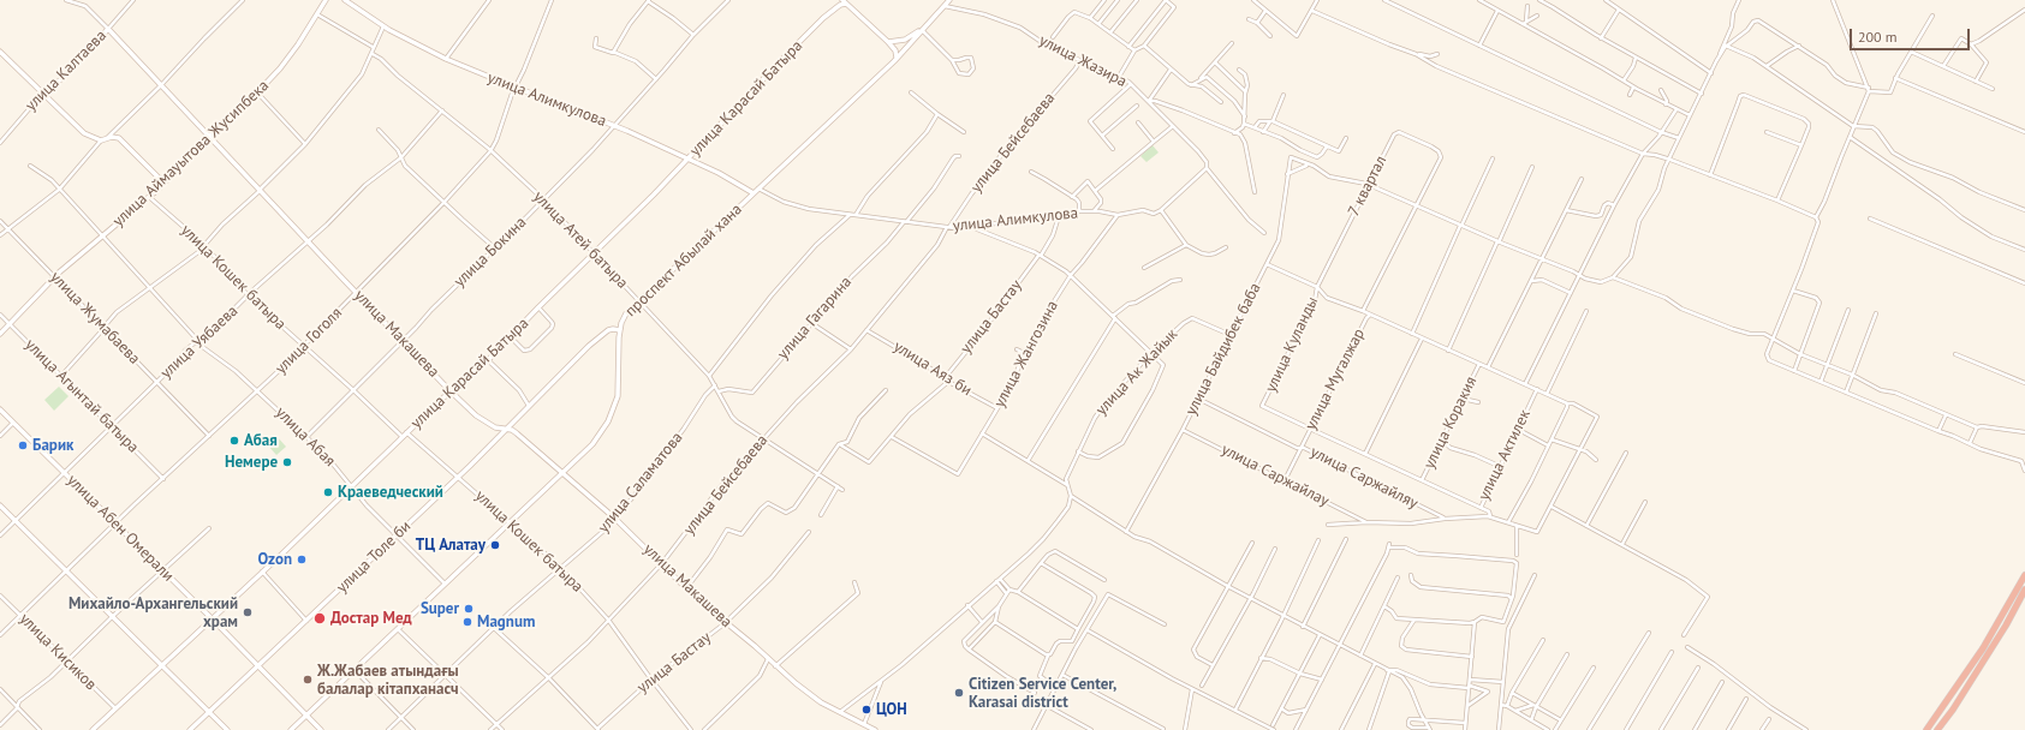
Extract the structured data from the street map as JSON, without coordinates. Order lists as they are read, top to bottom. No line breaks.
{"streets":{"main road":["улица Калтаева","улица Карасай Батыра","улица Алимкулова","улица Аймауытова Жусипбека","проспект Абылай хана","улица Макашева","улица Абен Омерали","улица Толе би"],"street":["улица Жазира","улица Бейсебаева","7 квартал","улица Атей батыра","улица Бокина","улица Кошек батыра","улица Бастау","улица Жумабаева","улица Гагарина","улица Гоголя","улица Уябаева","улица Куланды","улица Байдибек баба","улица Жангозина","улица Аяз би","улица Ак Жайык","улица Мугалжар","улица Агынтай батыра","улица Коракия","улица Абая","улица Актилек","улица Саржайлау","улица Саржайляу","улица Саламатова","улица Кисиков"]},"crossings":[["улица Жазира","улица Бейсебаева"],["улица Жазира","проспект Абылай хана"],["улица Калтаева","улица Макашева"],["улица Карасай Батыра","улица Алимкулова"],["улица Карасай Батыра","улица Атей батыра"],["улица Карасай Батыра","улица Кошек батыра"],["улица Карасай Батыра","улица Макашева"],["улица Карасай Батыра","улица Абая"],["улица Карасай Батыра","улица Абен Омерали"],["улица Карасай Батыра","улица Кисиков"],["улица Алимкулова","улица Бейсебаева"],["улица Алимкулова","улица Бокина"],["улица Алимкулова","проспект Абылай хана"],["улица Алимкулова","улица Бастау"],["улица Алимкулова","улица Гагарина"],["улица Алимкулова","улица Гоголя"],["улица Алимкулова","улица Жангозина"],["улица Бейсебаева","улица Атей батыра"],["улица Бейсебаева","улица Кошек батыра"],["улица Бейсебаева","улица Макашева"],["улица Бейсебаева","улица Аяз би"],["улица Аймауытова Жусипбека","улица Кошек батыра"],["улица Аймауытова Жусипбека","улица Жумабаева"],["улица Аймауытова Жусипбека","улица Макашева"],["улица Аймауытова Жусипбека","улица Агынтай батыра"],["улица Аймауытова Жусипбека","улица Абая"],["7 квартал","улица Куланды"],["улица Атей батыра","улица Бокина"],["улица Атей батыра","проспект Абылай хана"],["улица Атей батыра","улица Гагарина"],["улица Атей батыра","улица Гоголя"],["улица Атей батыра","улица Уябаева"],["улица Атей батыра","улица Саламатова"],["улица Бокина","улица Кошек батыра"],["улица Бокина","улица Макашева"],["улица Бокина","улица Абая"],["проспект Абылай хана","улица Кошек батыра"],["проспект Абылай хана","улица Макашева"],["проспект Абылай хана","улица Абая"],["проспект Абылай хана","улица Абен Омерали"],["проспект Абылай хана","улица Толе би"],["улица Кошек батыра","улица Бастау"],["улица Кошек батыра","улица Гоголя"],["улица Кошек батыра","улица Уябаева"],["улица Кошек батыра","улица Саламатова"],["улица Кошек батыра","улица Толе би"],["улица Бастау","улица Макашева"],["улица Бастау","улица Аяз би"],["улица Жумабаева","улица Гоголя"],["улица Жумабаева","улица Уябаева"],["улица Макашева","улица Гоголя"],["улица Макашева","улица Уябаева"],["улица Макашева","улица Саламатова"],["улица Макашева","улица Толе би"],["улица Гоголя","улица Агынтай батыра"],["улица Гоголя","улица Абая"],["улица Гоголя","улица Абен Омерали"],["улица Гоголя","улица Кисиков"],["улица Уябаева","улица Агынтай батыра"],["улица Уябаева","улица Абая"],["улица Уябаева","улица Абен Омерали"],["улица Куланды","улица Мугалжар"],["улица Байдибек баба","улица Ак Жайык"],["улица Байдибек баба","улица Саржайлау"],["улица Байдибек баба","улица Саржайляу"],["улица Жангозина","улица Аяз би"],["улица Мугалжар","улица Саржайлау"],["улица Мугалжар","улица Саржайляу"],["улица Абая","улица Толе би"],["улица Актилек","улица Саржайляу"],["улица Абен Омерали","улица Толе би"]],"places":["Абая","Барик","Немере","Краеведческий","ТЦ Алатау","Ozon","Super","Михайло-Архангельский храм","Достар Мед","Magnum","Ж.Жабаев атындағы балалар кітапханасч","Citizen Service Center, Karasai district","ЦОН"],"scale_bar":"200 m"}
